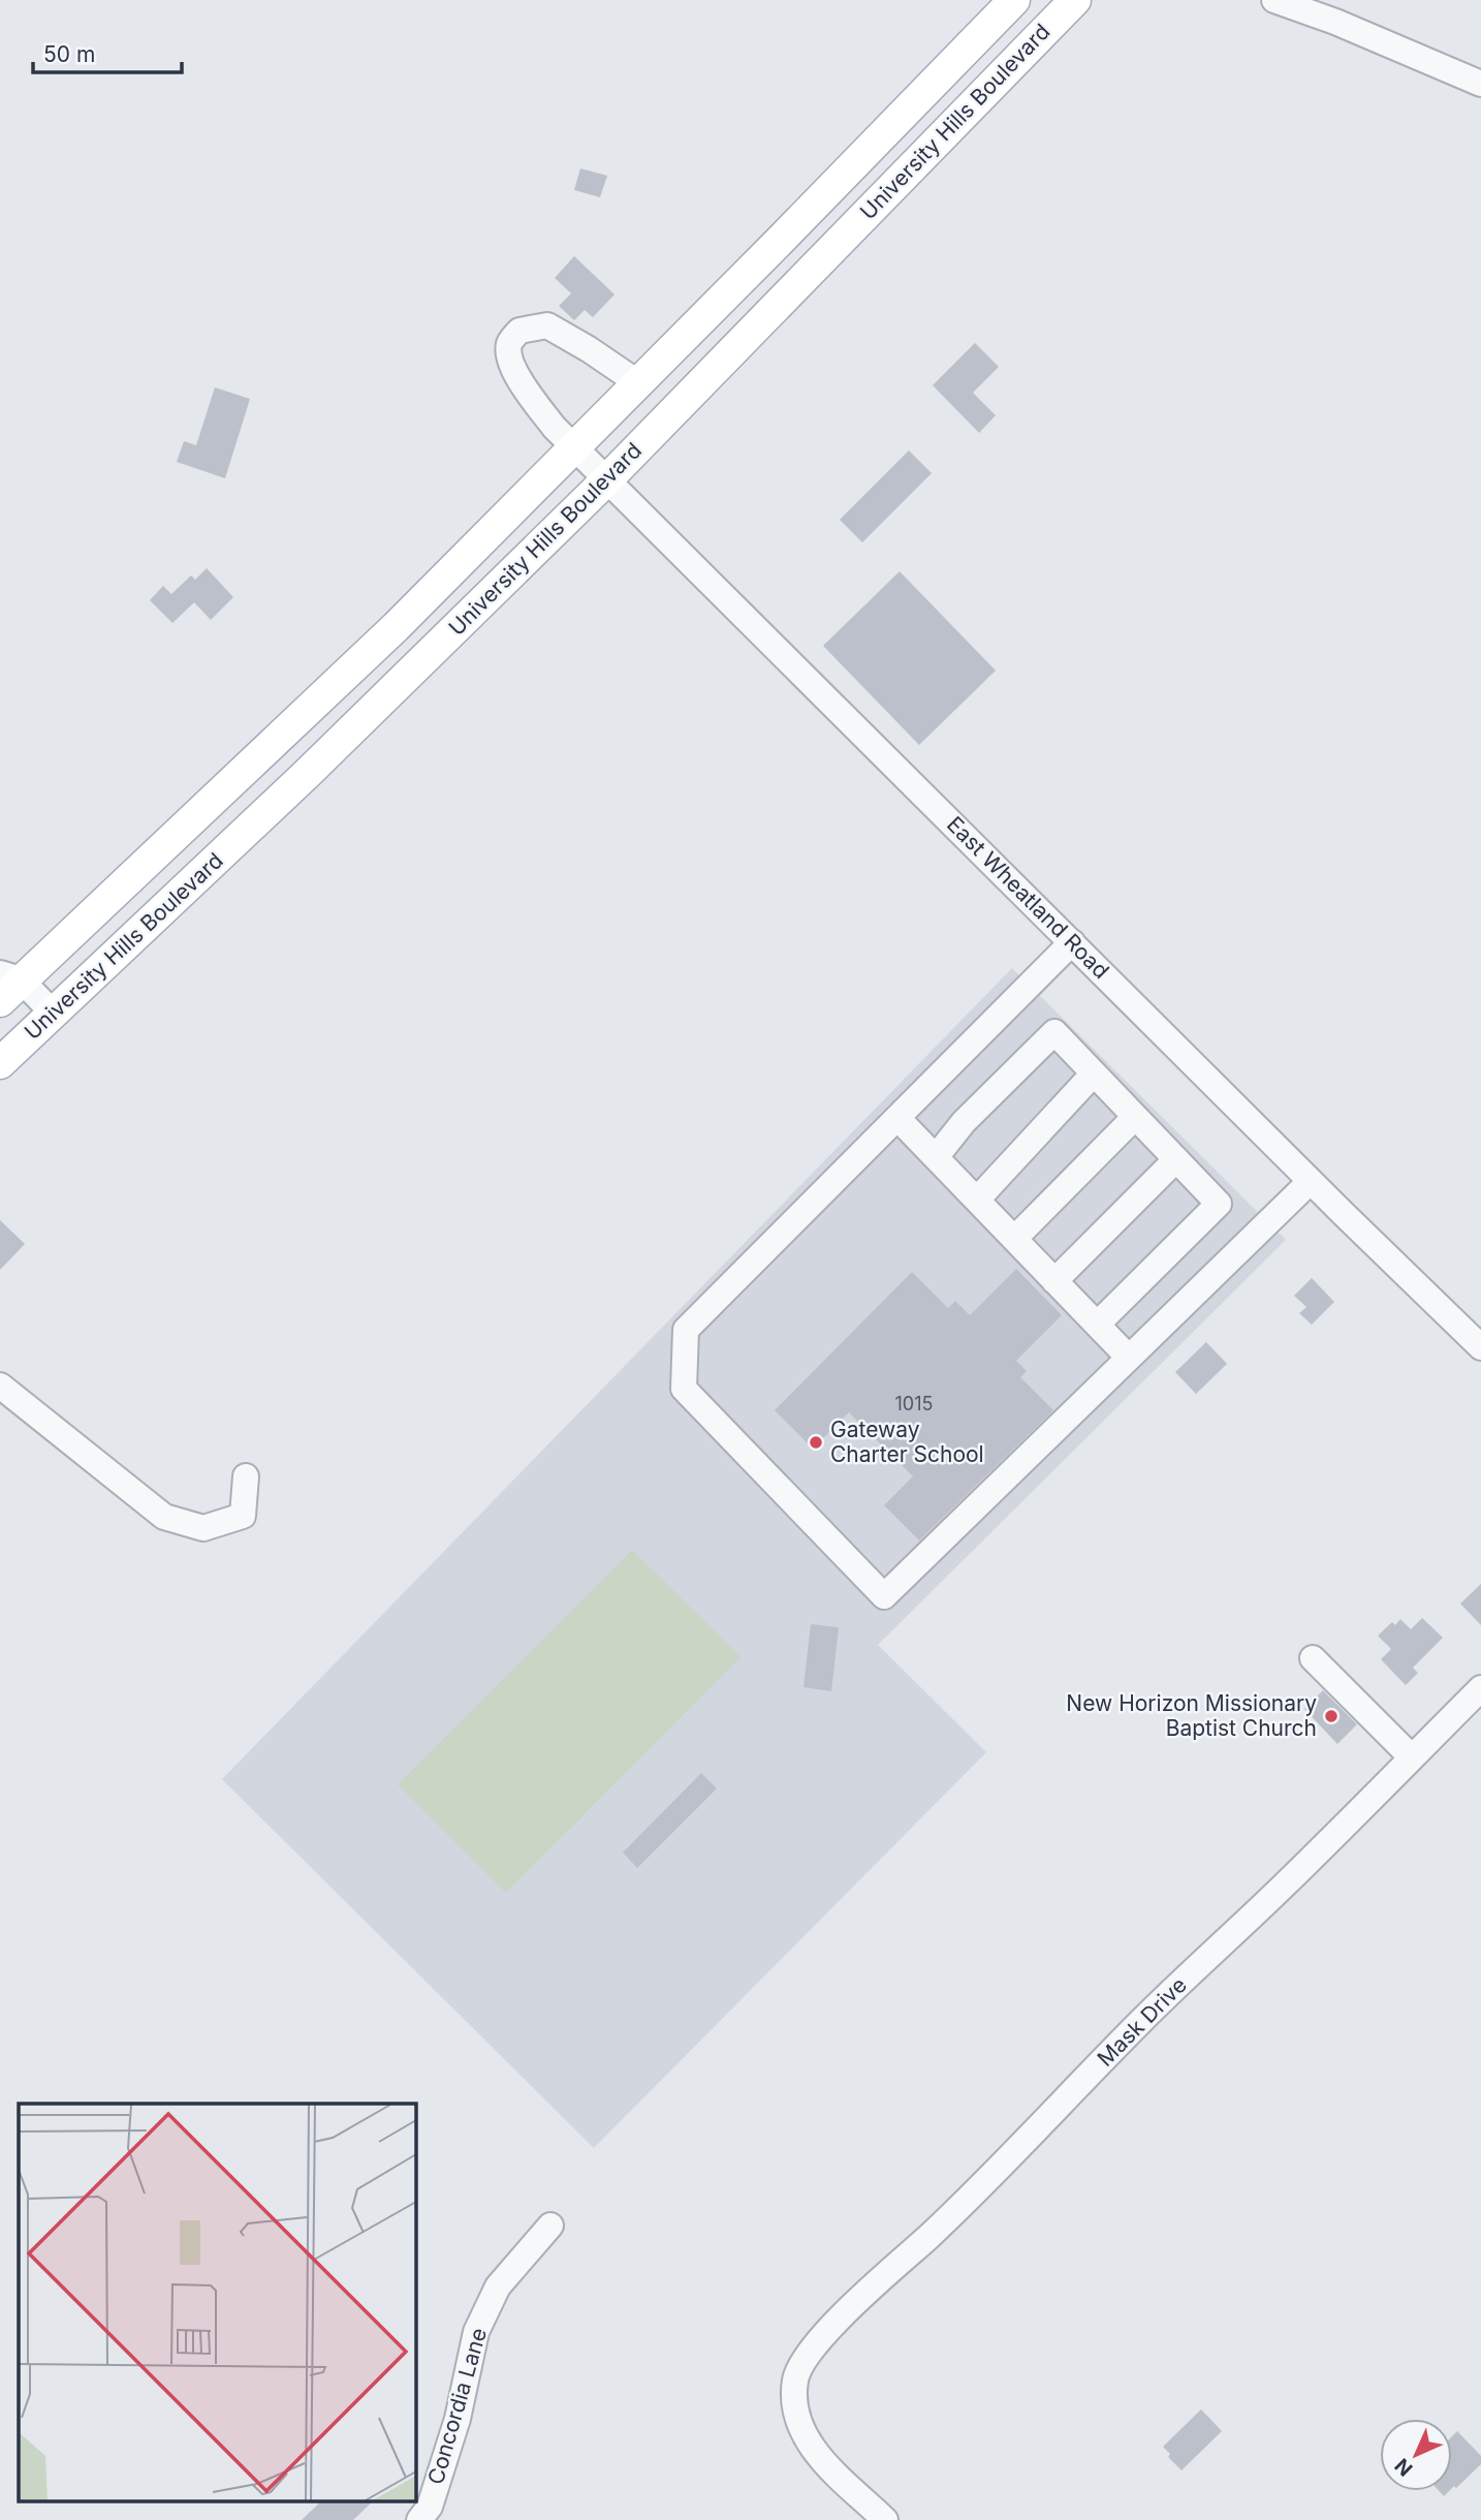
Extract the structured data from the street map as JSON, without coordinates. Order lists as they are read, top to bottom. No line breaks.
{"streets":{"main road":["University Hills Boulevard"],"street":["East Wheatland Road","Mask Drive","Concordia Lane"]},"crossings":[["University Hills Boulevard","East Wheatland Road"]],"places":["Gateway Charter School","New Horizon Missionary Baptist Church"],"house_numbers":["1015"],"scale_bar":"50 m","north":"bottom left"}
